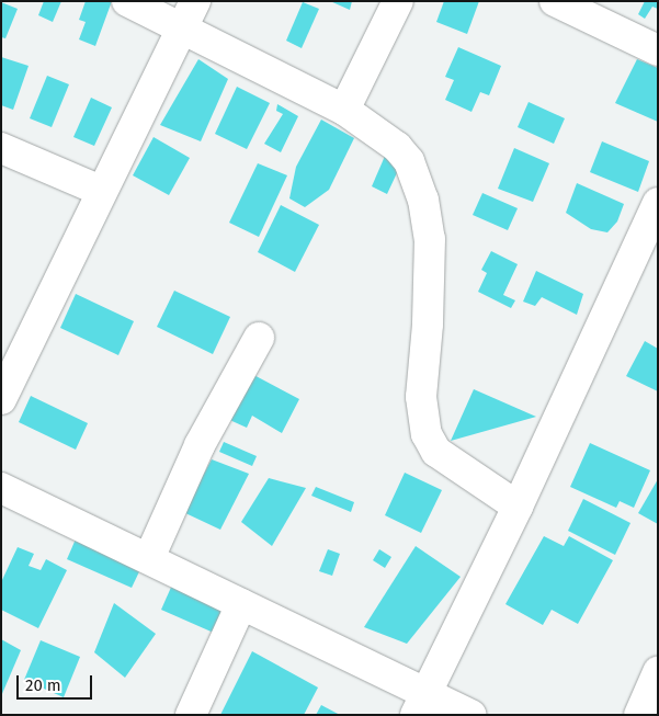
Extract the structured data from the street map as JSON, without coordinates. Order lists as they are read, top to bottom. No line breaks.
{"scale_bar":"20 m"}
